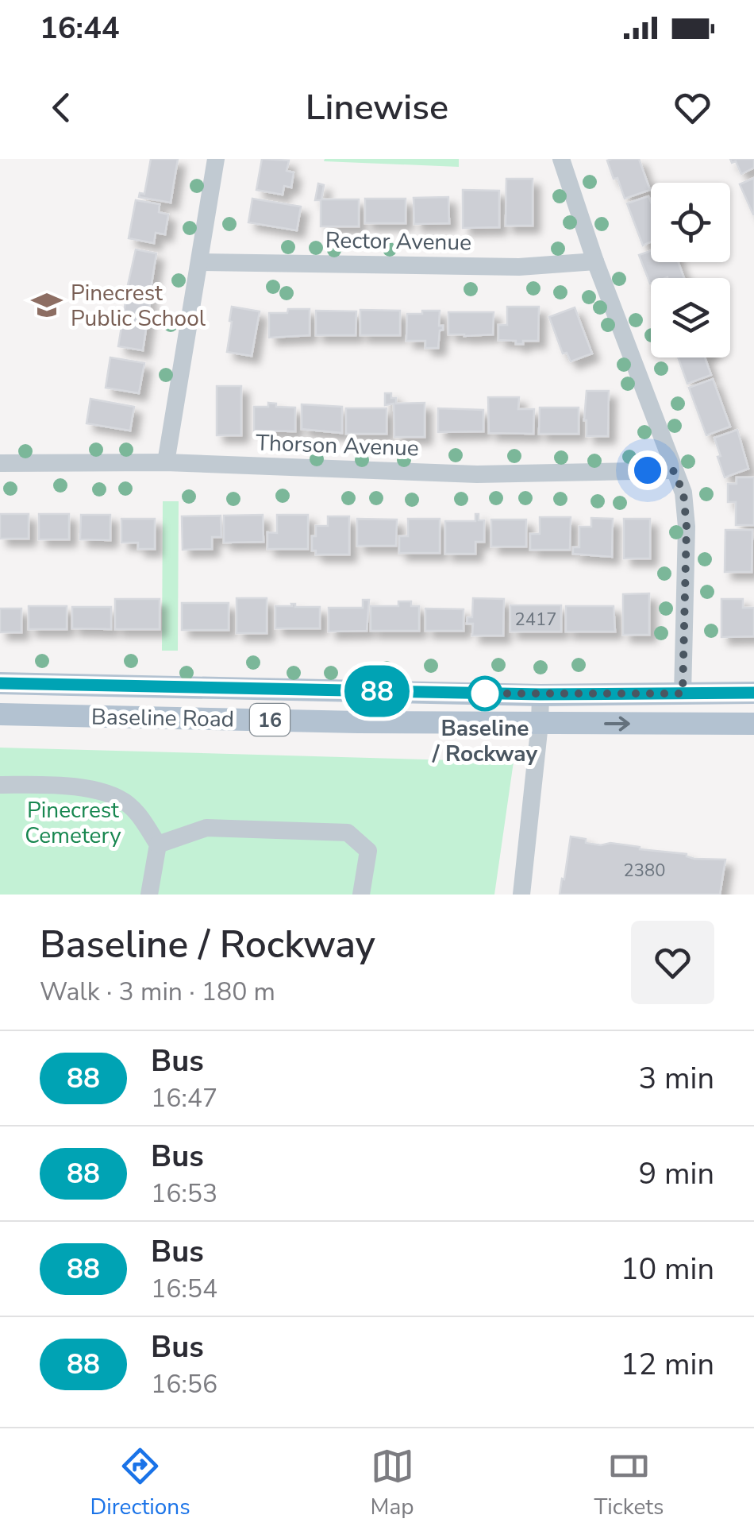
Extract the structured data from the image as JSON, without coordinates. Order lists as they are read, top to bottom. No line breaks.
{"streets":{"main road":["Baseline Road","16"],"street":["Rector Avenue","Thorson Avenue"]},"parks":["Pinecrest Cemetery"],"places":{"school or university":["Pinecrest Public School"],"other":["Baseline / Rockway"]},"lines":["bus line 88"],"house_numbers":["2417","2380"],"page":{"status":"16:44","header":"Linewise","on_map":"88","heading":["Baseline / Rockway","Walk · 3 min · 180 m"],"list":[{"mark":"88","name":"Bus","note":"16:47","value":"3 min"},{"mark":"88","name":"Bus","note":"16:53","value":"9 min"},{"mark":"88","name":"Bus","note":"16:54","value":"10 min"},{"mark":"88","name":"Bus","note":"16:56","value":"12 min"}],"tabs":["Directions","Map","Tickets"]}}
